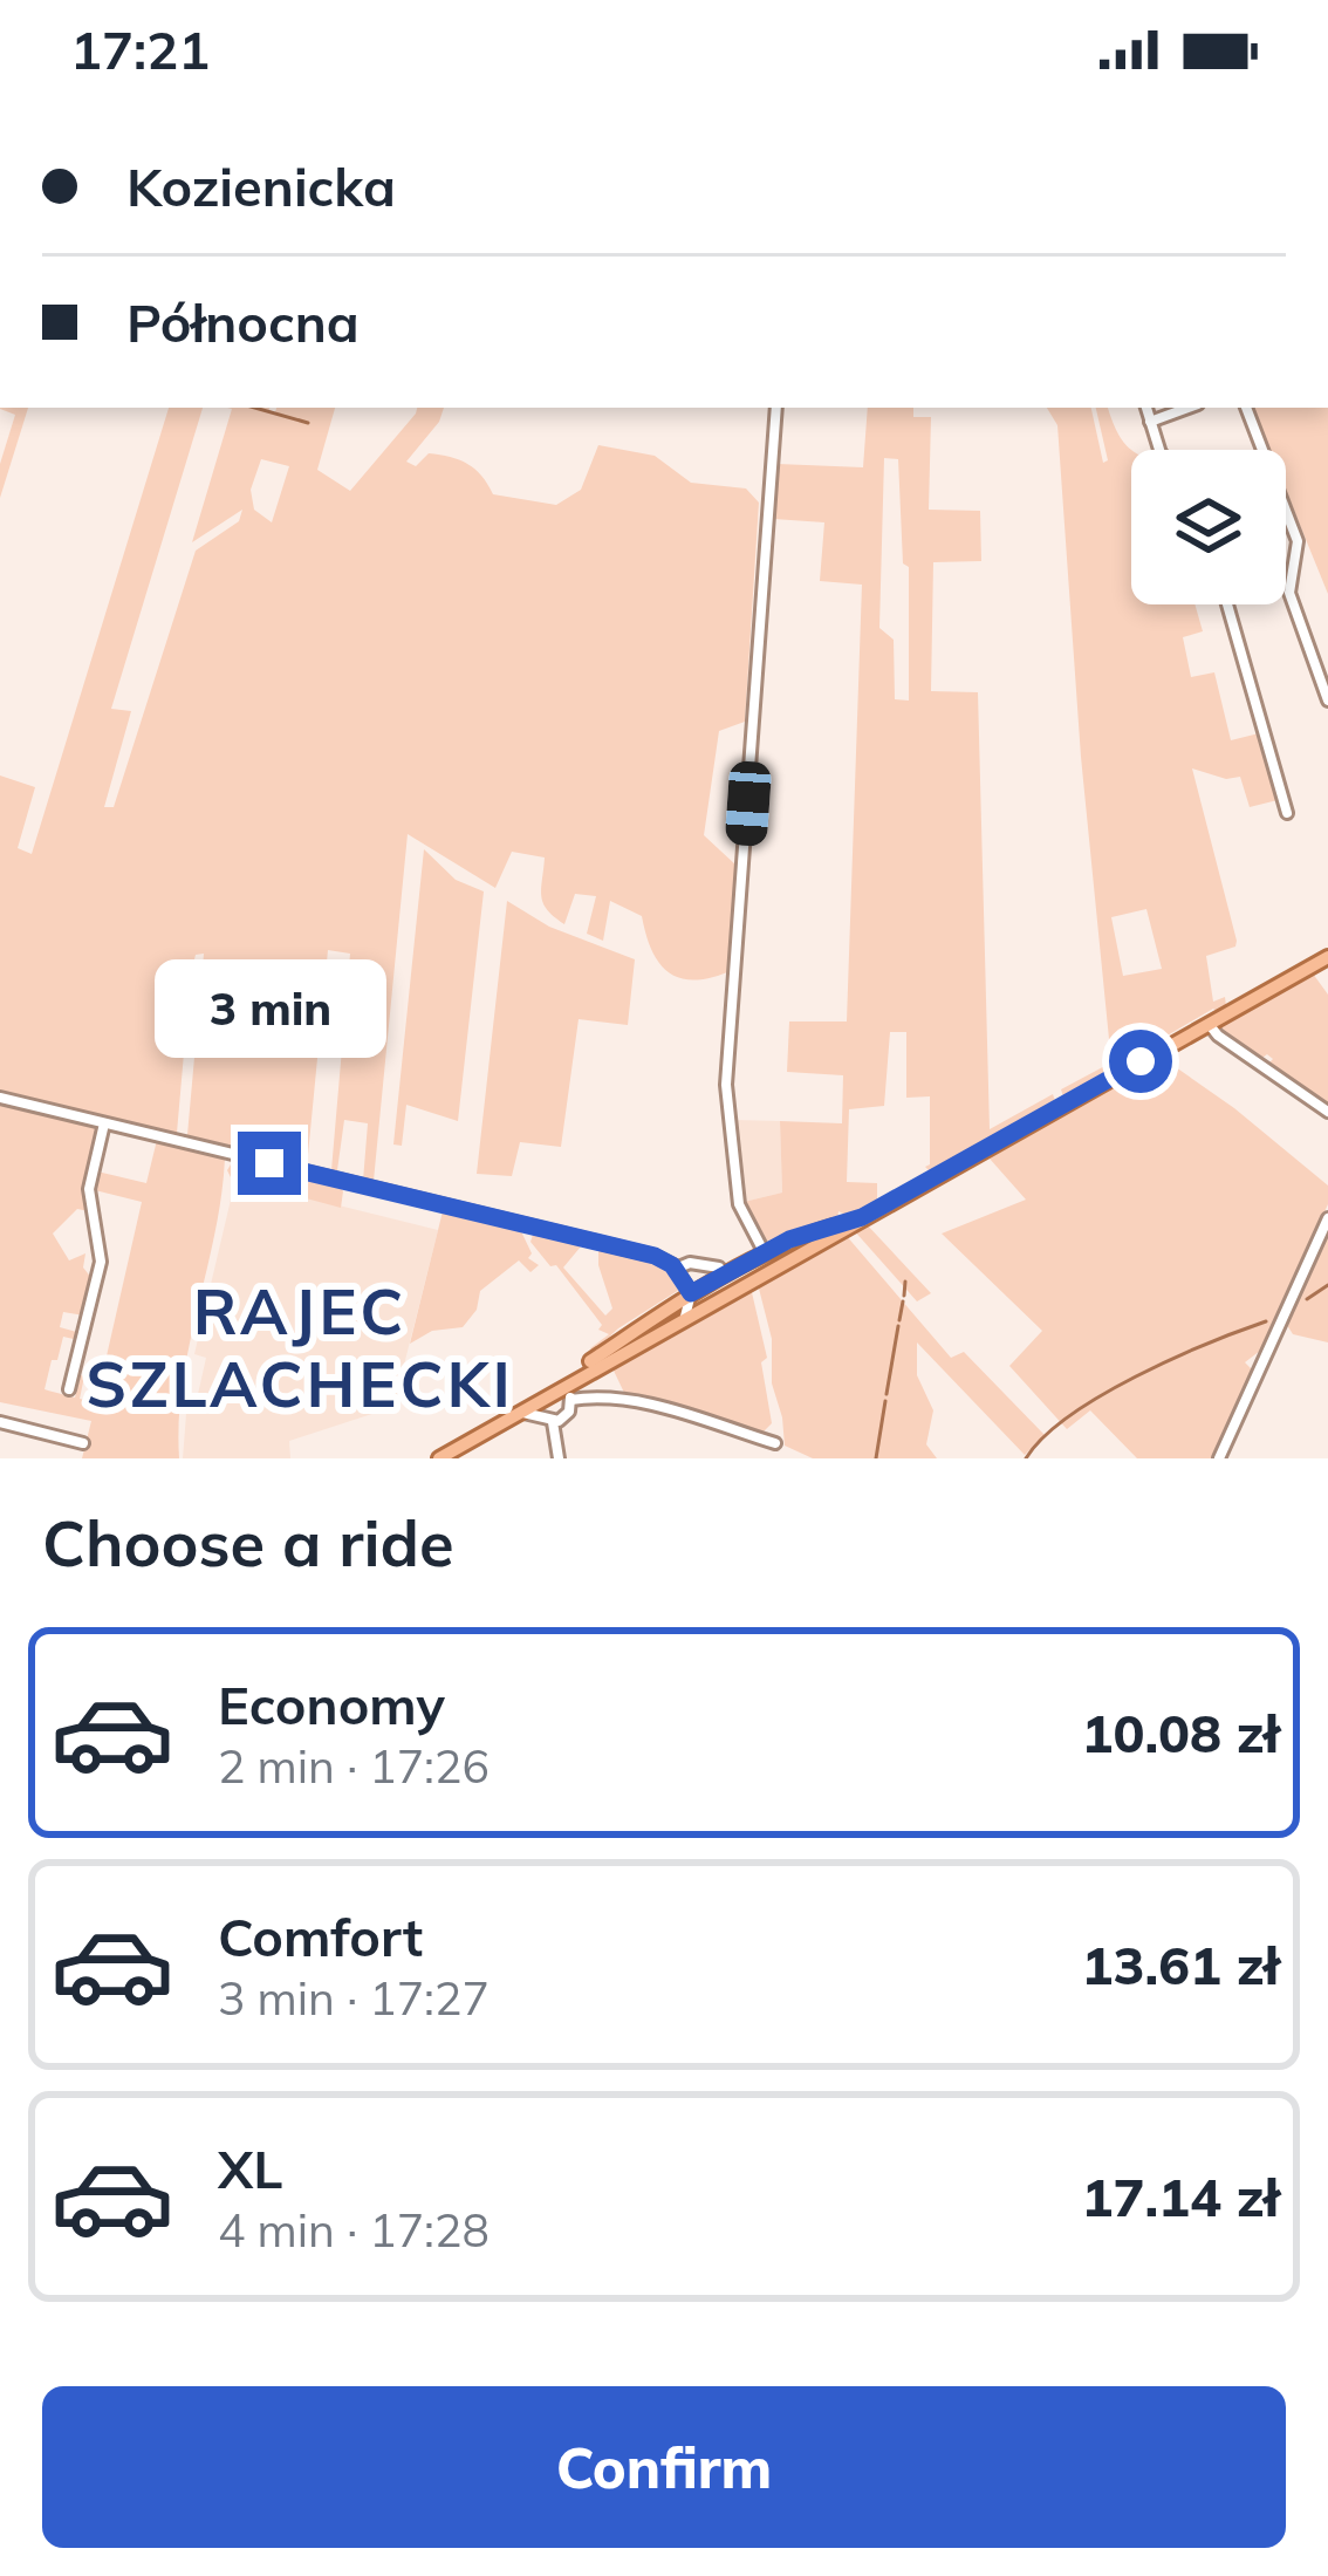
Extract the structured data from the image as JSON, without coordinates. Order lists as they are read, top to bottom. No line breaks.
{"districts":["RAJEC SZLACHECKI"],"page":{"status":"17:21","banner":["Kozienicka","Północna"],"bubble":"3 min","heading":"Choose a ride","list":[{"name":"Economy","note":"2 min · 17:26","value":"10.08 zł"},{"name":"Comfort","note":"3 min · 17:27","value":"13.61 zł"},{"name":"XL","note":"4 min · 17:28","value":"17.14 zł"}],"buttons":"Confirm"}}
